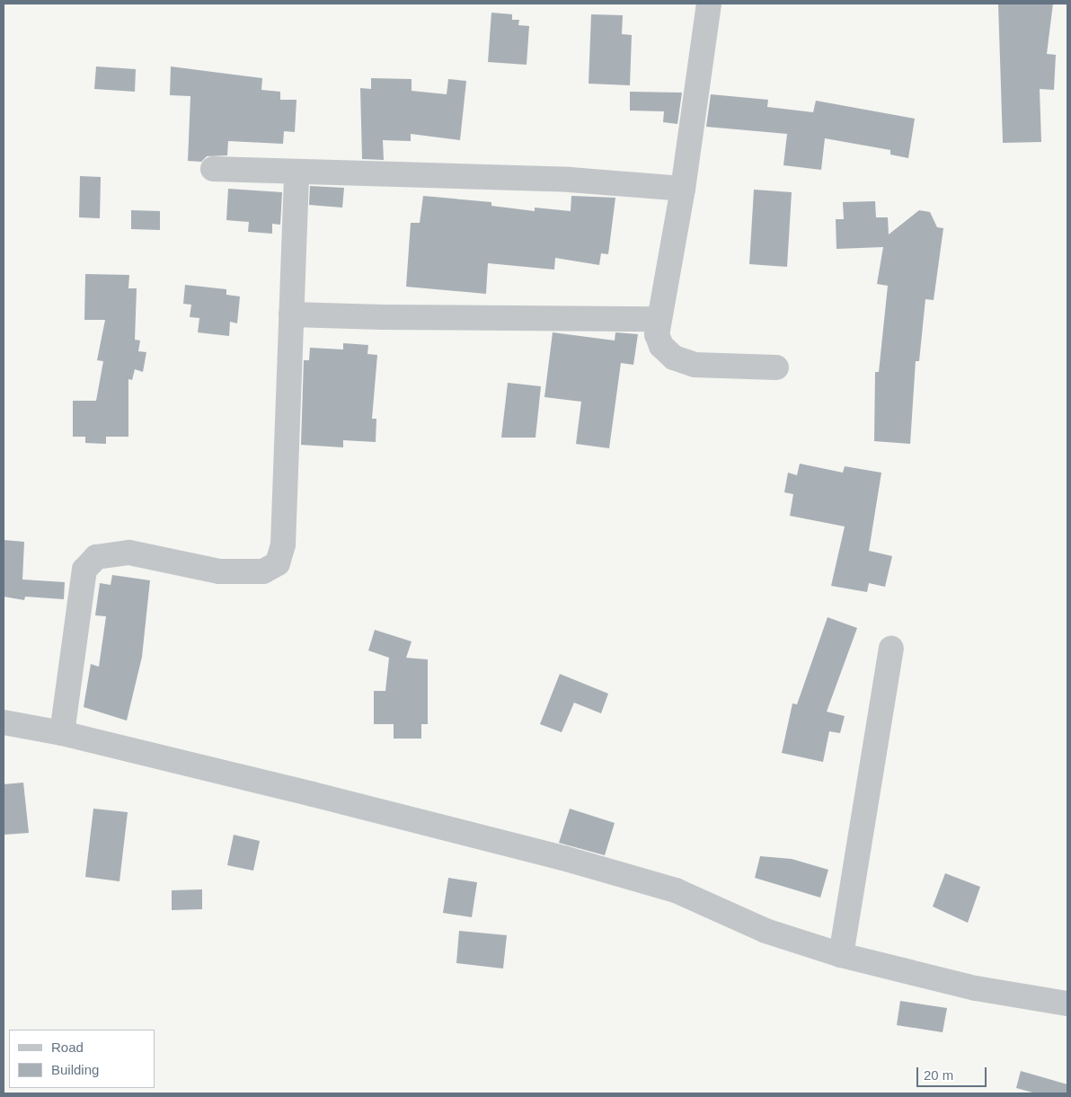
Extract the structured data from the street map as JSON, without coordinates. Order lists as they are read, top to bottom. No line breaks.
{"legend":["Road","Building"],"scale_bar":"20 m"}
